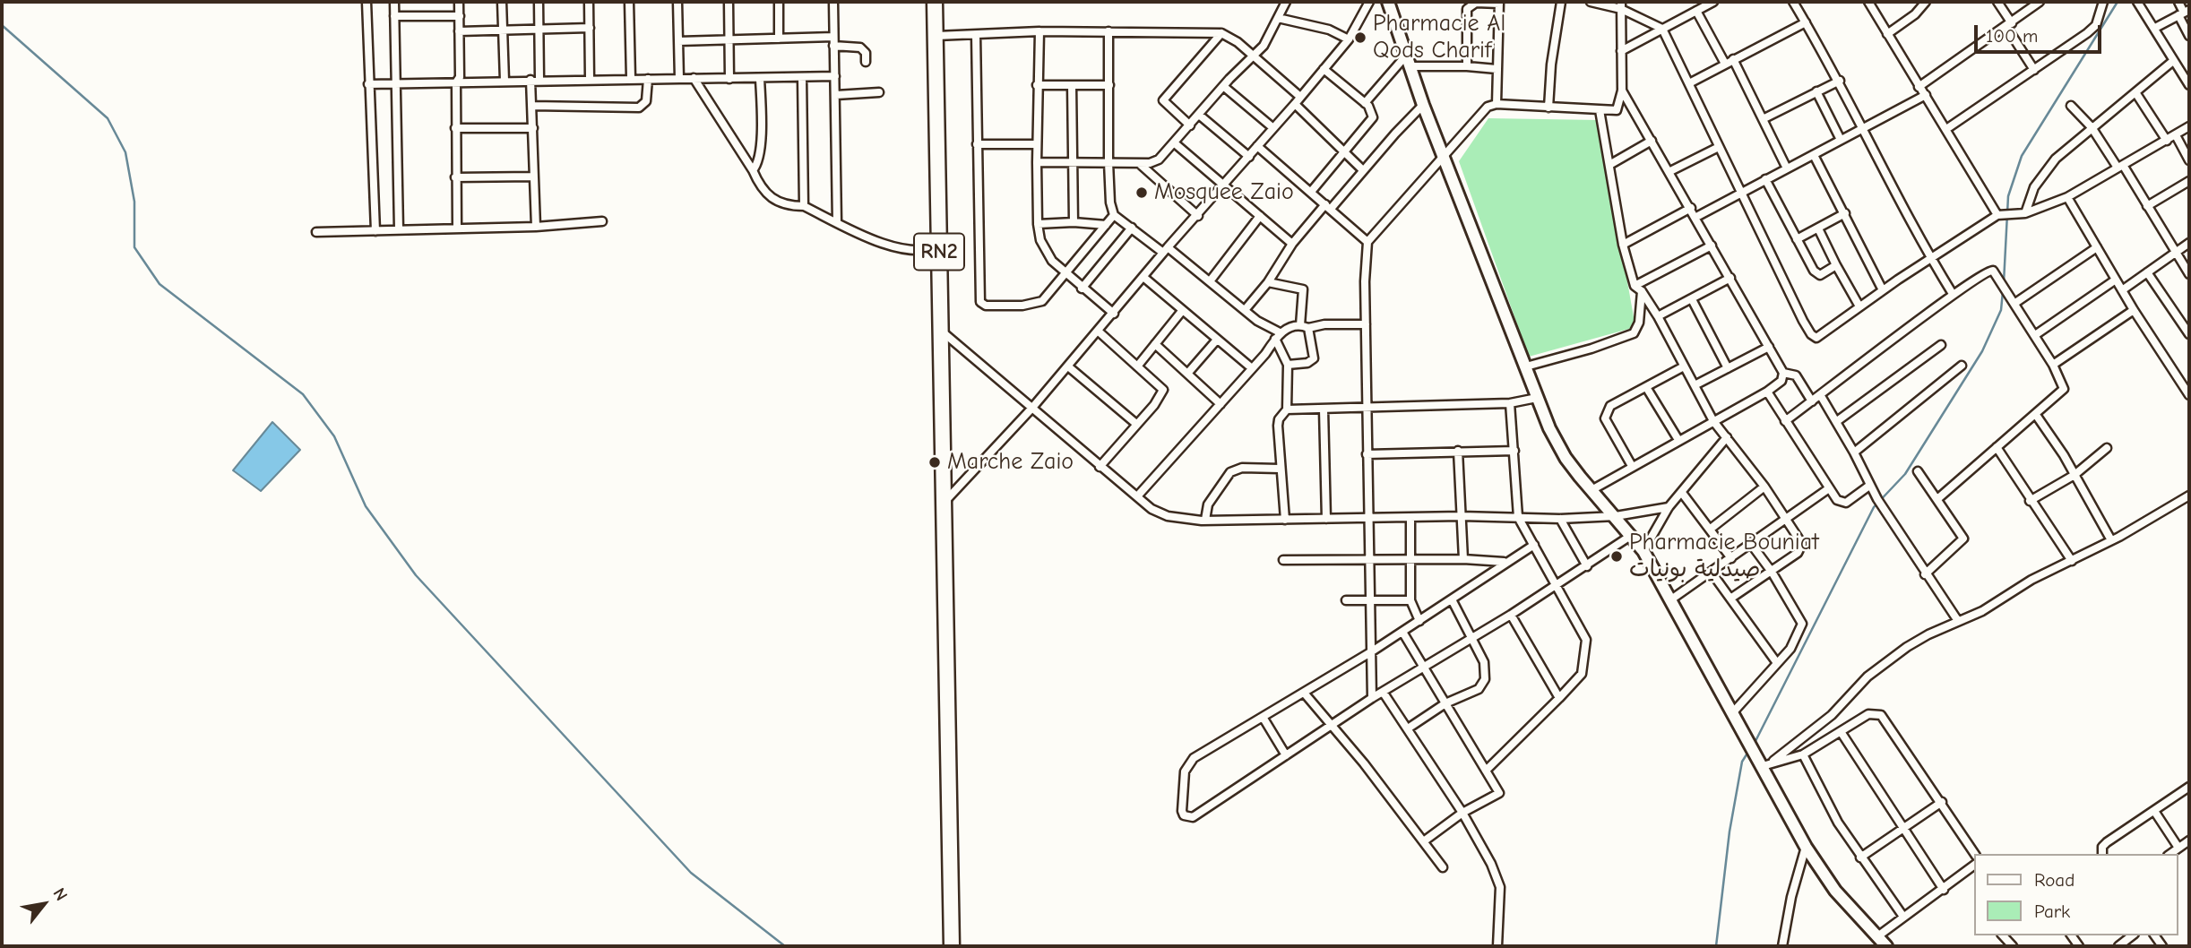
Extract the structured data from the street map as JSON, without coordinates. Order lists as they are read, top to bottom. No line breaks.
{"streets":{"highway":["RN2"]},"places":["Pharmacie Al Qods Charif","Mosquee Zaio","Marche Zaio","Pharmacie Bouniat صيدلية بونيات"],"legend":["Road","Park"],"scale_bar":"100 m","north":"top right"}
